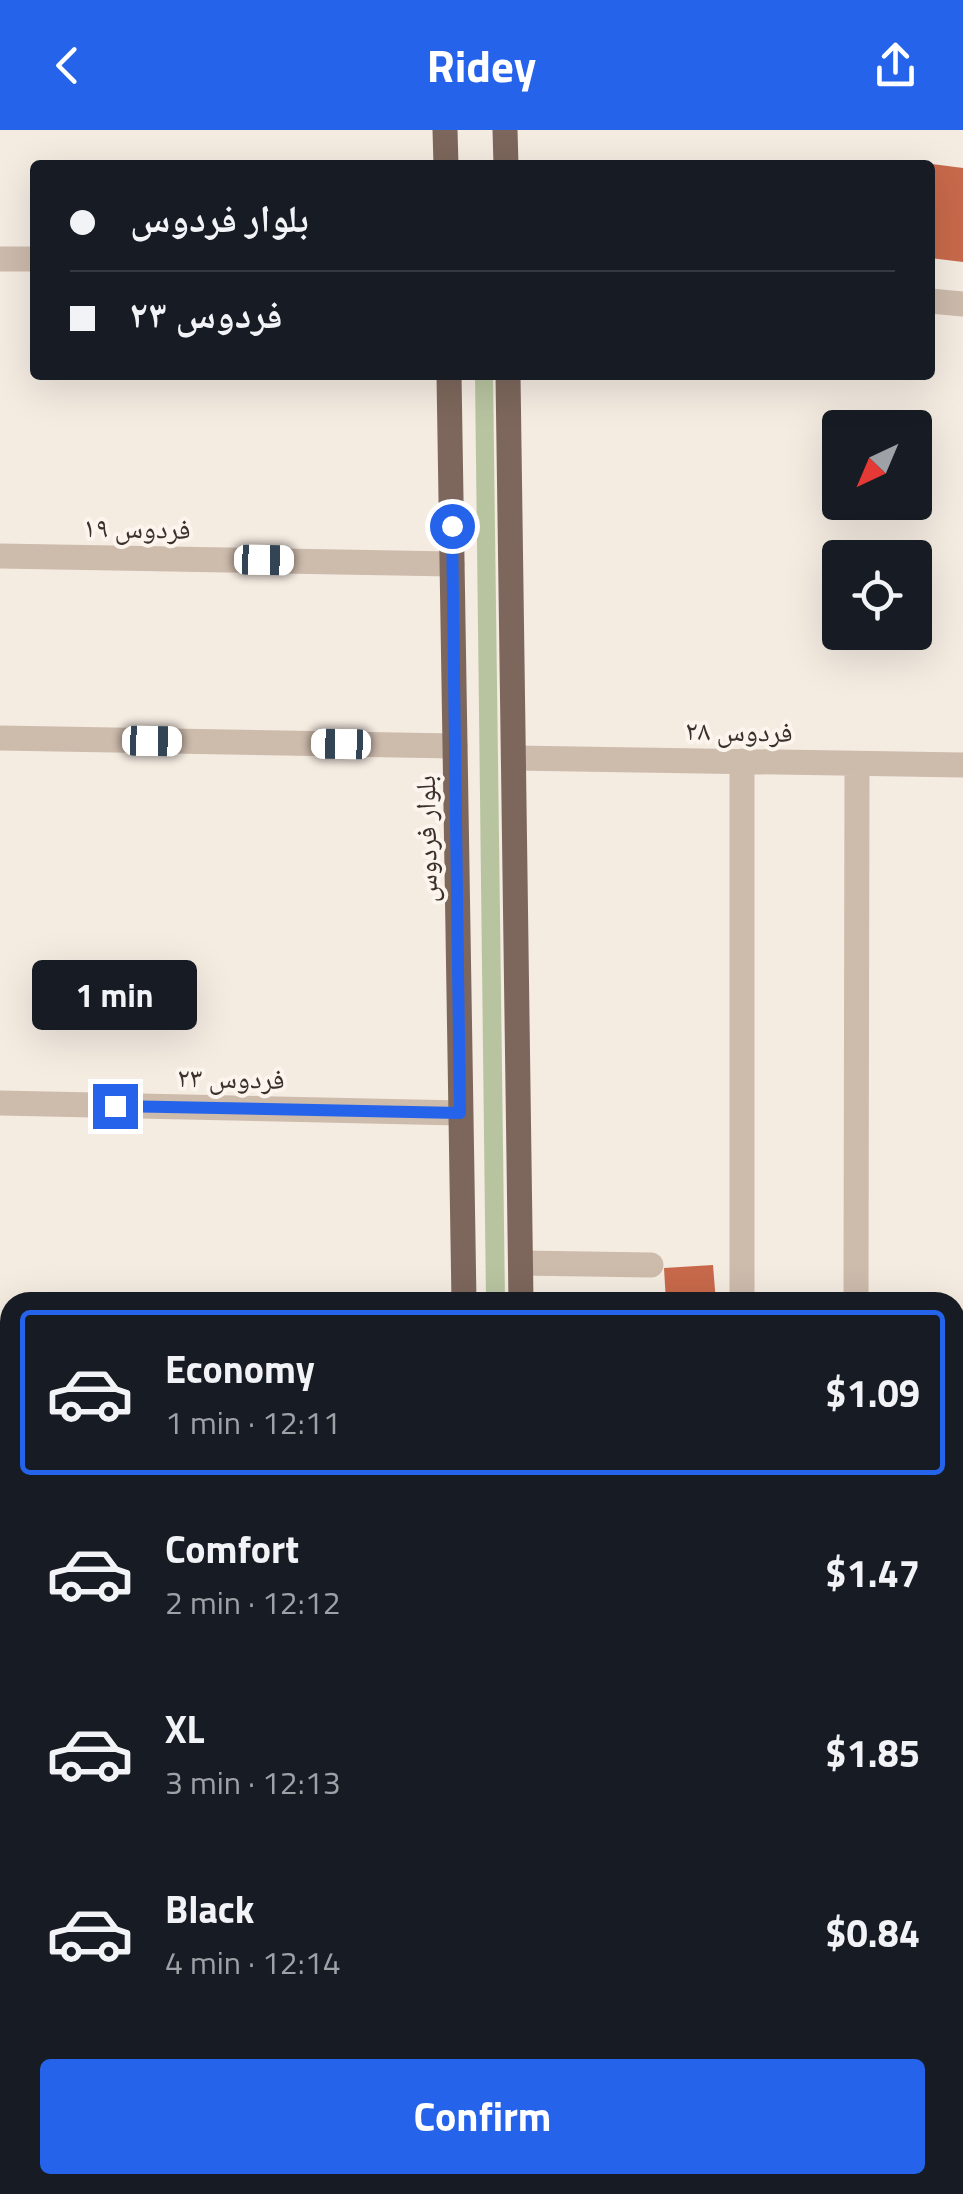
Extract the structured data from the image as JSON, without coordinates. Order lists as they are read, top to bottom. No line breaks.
{"streets":{"main road":["بلوار فردوس"],"street":["فردوس ۱۹","فردوس ۲۸","فردوس ۲۳"]},"crossings":[["فردوس ۱۹","بلوار فردوس"],["بلوار فردوس","فردوس ۲۳"]],"north":"bottom left","page":{"header":"Ridey","banner":["بلوار فردوس","فردوس ۲۳"],"bubble":"1 min","list":[{"name":"Economy","note":"1 min · 12:11","value":"$1.09"},{"name":"Comfort","note":"2 min · 12:12","value":"$1.47"},{"name":"XL","note":"3 min · 12:13","value":"$1.85"},{"name":"Black","note":"4 min · 12:14","value":"$0.84"}],"buttons":"Confirm"}}
